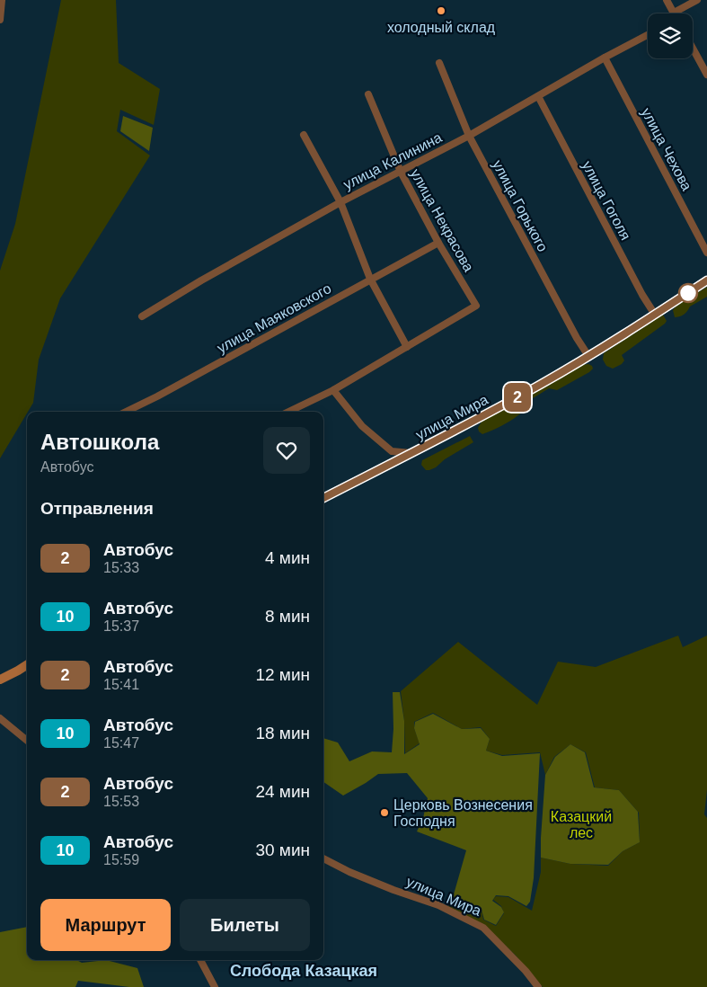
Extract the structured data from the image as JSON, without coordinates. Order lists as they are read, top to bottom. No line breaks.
{"streets":{"main road":["улица Мира"],"street":["улица Чехова","улица Калинина","улица Гоголя","улица Горького","улица Некрасова","улица Маяковского"]},"crossings":[["улица Чехова","улица Калинина"],["улица Калинина","улица Гоголя"],["улица Калинина","улица Горького"],["улица Калинина","улица Некрасова"],["улица Гоголя","улица Мира"],["улица Горького","улица Мира"],["улица Некрасова","улица Маяковского"]],"districts":["Слобода Казацкая"],"parks":["Казацкий лес"],"places":["холодный склад","Церковь Вознесения Господня"],"lines":["bus line 2"],"page":{"on_map":"2","heading":[["Автошкола","Автобус"],"Отправления"],"list":[{"mark":"2","name":"Автобус","note":"15:33","value":"4 мин"},{"mark":"10","name":"Автобус","note":"15:37","value":"8 мин"},{"mark":"2","name":"Автобус","note":"15:41","value":"12 мин"},{"mark":"10","name":"Автобус","note":"15:47","value":"18 мин"},{"mark":"2","name":"Автобус","note":"15:53","value":"24 мин"},{"mark":"10","name":"Автобус","note":"15:59","value":"30 мин"}],"buttons":["Маршрут","Билеты"]}}
